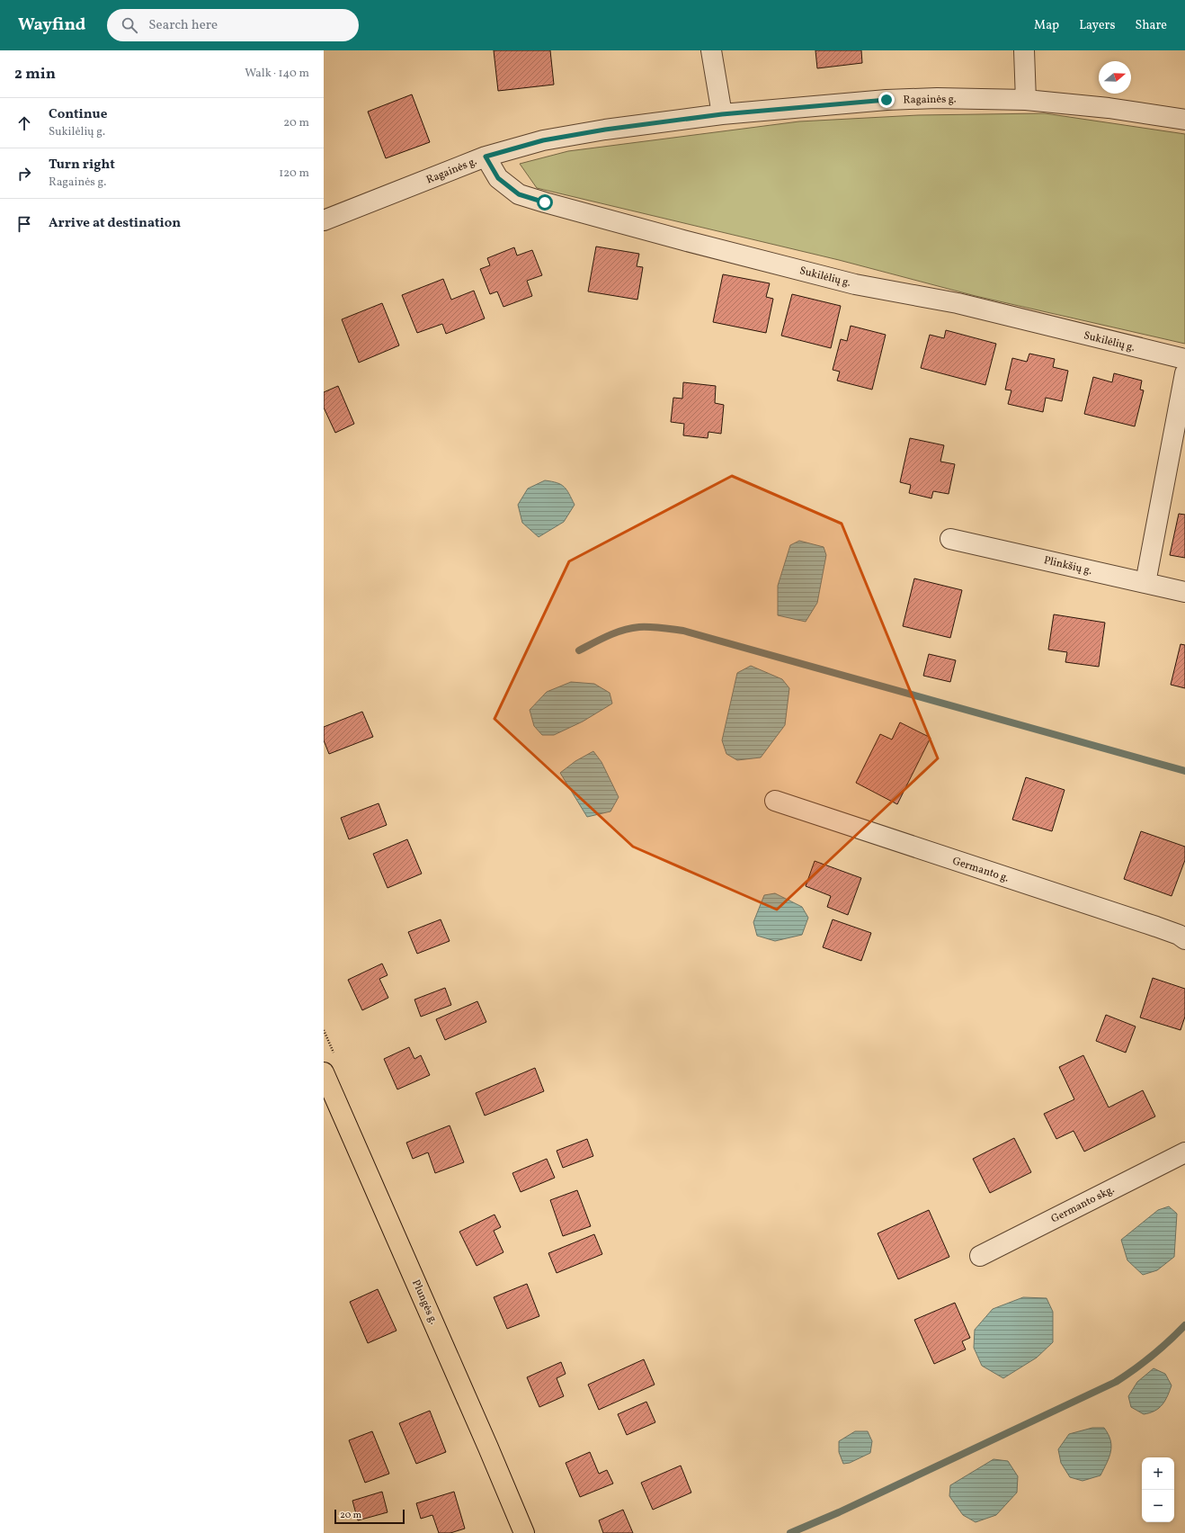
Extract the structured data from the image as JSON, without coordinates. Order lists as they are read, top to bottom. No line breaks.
{"streets":{"main road":["Plungės g."],"street":["Ragainės g.","Sukilėlių g.","Plinkšių g.","Germanto g.","Germanto skg."]},"crossings":[["Ragainės g.","Sukilėlių g."]],"scale_bar":"20 m","north":"right","page":{"header":"Wayfind","search":"Search here","nav":["Map","Layers","Share"],"heading":["2 min","Walk · 140 m"],"list":[["Continue","Sukilėlių g.","20 m"],["Turn right","Ragainės g.","120 m"],"Arrive at destination"],"map_buttons":["+","−"],"scale":"20 m"}}
